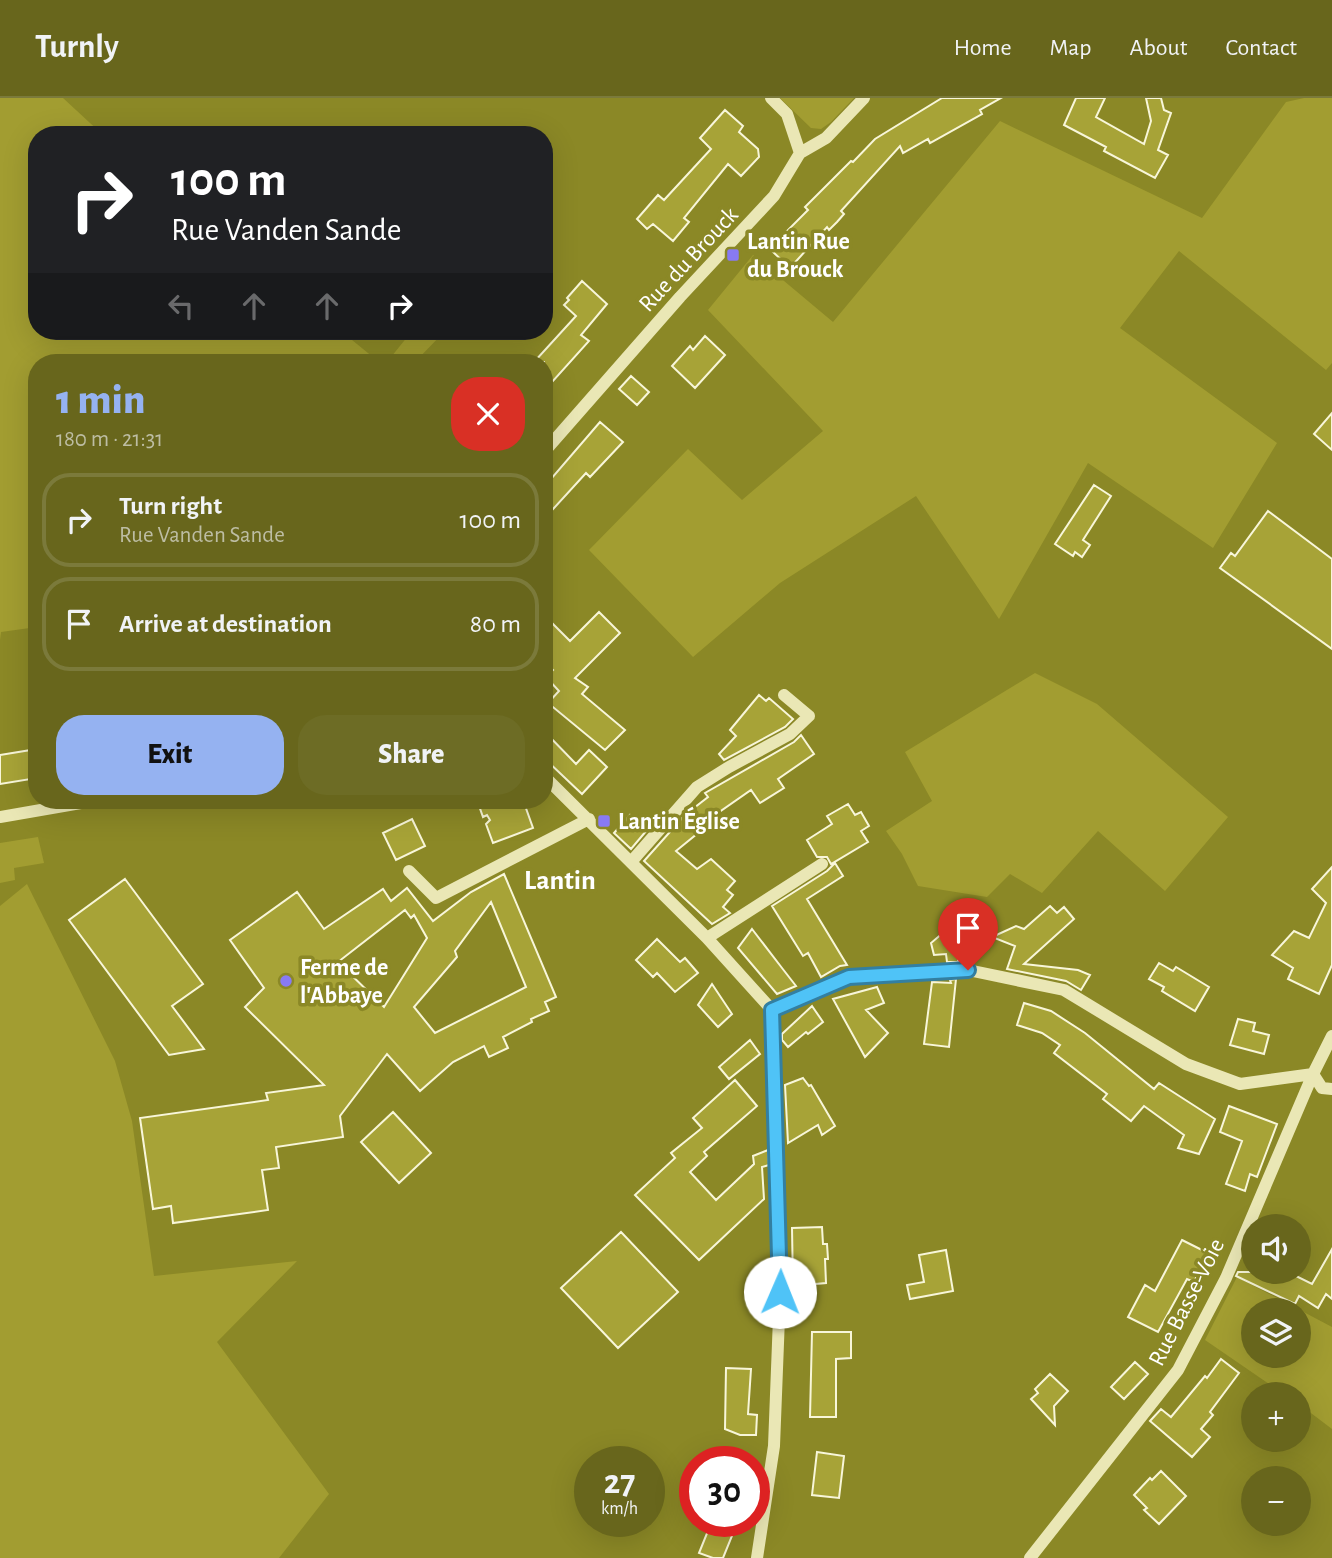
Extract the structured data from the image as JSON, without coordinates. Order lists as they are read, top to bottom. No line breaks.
{"streets":{"street":["Rue du Brouck","Rue Basse-Voie"]},"districts":["Lantin"],"places":{"transit":["Lantin Rue du Brouck","Lantin Église"],"other":["Ferme de l'Abbaye"]},"page":{"header":"Turnly","nav":["Home","Map","About","Contact"],"turn":["100 m","Rue Vanden Sande"],"heading":["1 min","180 m · 21:31"],"list":[{"name":"Turn right","note":"Rue Vanden Sande","value":"100 m"},{"name":"Arrive at destination","value":"80 m"}],"buttons":["Exit","Share"],"map_buttons":["+","−"],"speed":"27 km/h","limit":"30"}}
